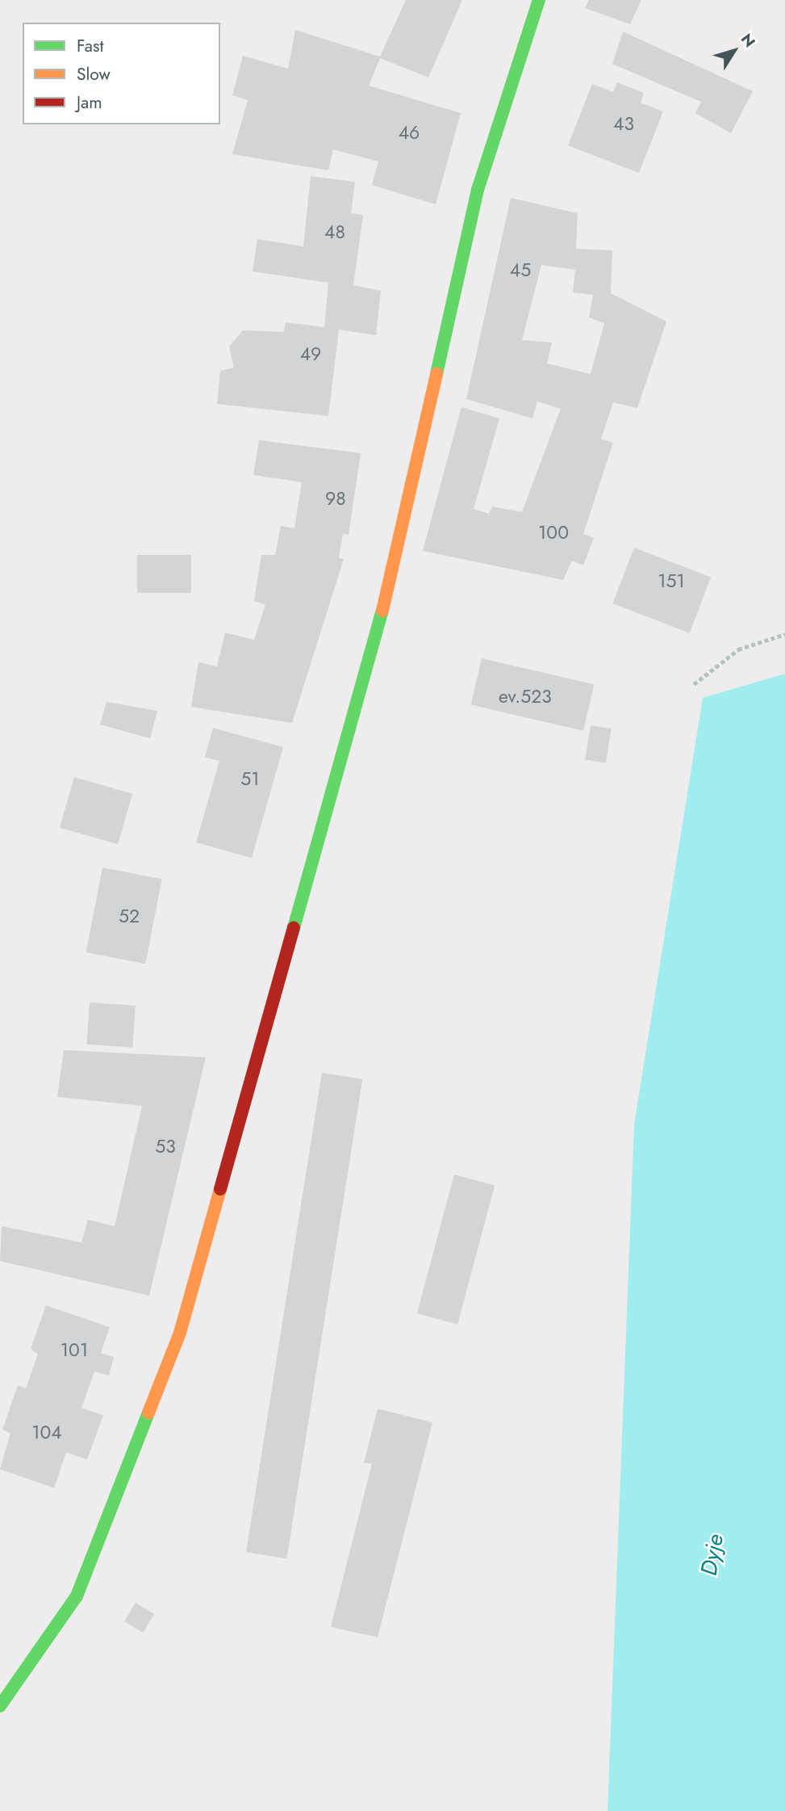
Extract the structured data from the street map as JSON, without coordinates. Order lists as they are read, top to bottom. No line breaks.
{"water":["Dyje"],"house_numbers":["43","46","48","45","49","98","100","151","ev.523","51","52","53","101","104"],"legend":["Fast","Slow","Jam"],"north":"top right"}
